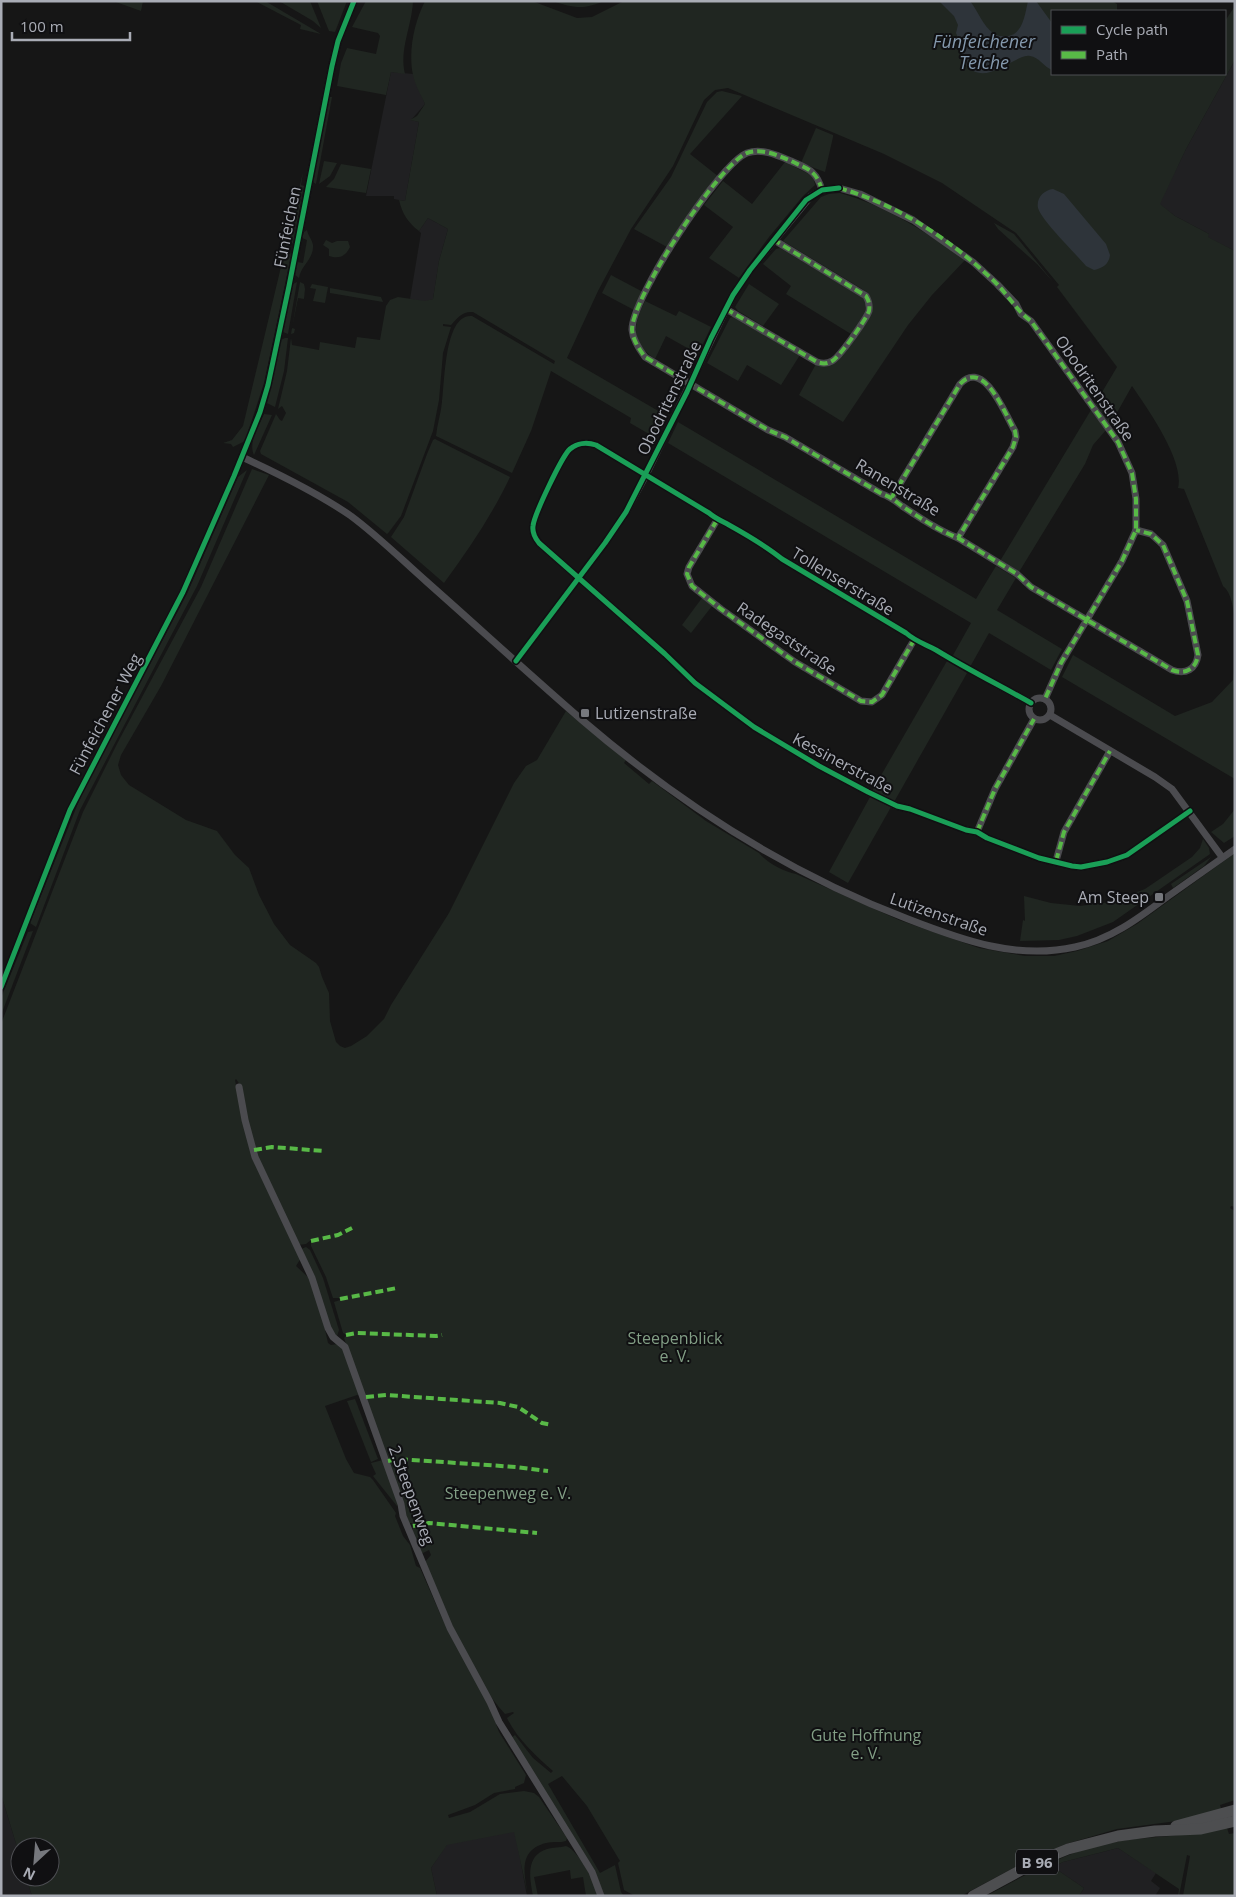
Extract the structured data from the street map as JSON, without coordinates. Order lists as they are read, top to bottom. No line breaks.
{"streets":{"main road":["B 96"],"street":["Fünfeichen","Obodritenstraße","Ranenstraße","Tollenserstraße","Radegaststraße","Fünfeichener Weg","Kessinerstraße","Lutizenstraße","2.Steepenweg"]},"crossings":[["Fünfeichen","Fünfeichener Weg"],["Fünfeichen","Lutizenstraße"],["Obodritenstraße","Ranenstraße"],["Obodritenstraße","Tollenserstraße"],["Obodritenstraße","Kessinerstraße"],["Obodritenstraße","Lutizenstraße"],["Tollenserstraße","Radegaststraße"],["Tollenserstraße","Kessinerstraße"],["Fünfeichener Weg","Lutizenstraße"]],"water":["Fünfeichener Teiche"],"parks":["Steepenblick e. V.","Steepenweg e. V.","Gute Hoffnung e. V."],"places":{"transit":["Lutizenstraße","Am Steep"]},"legend":["Cycle path","Path"],"scale_bar":"100 m","north":"bottom left"}
